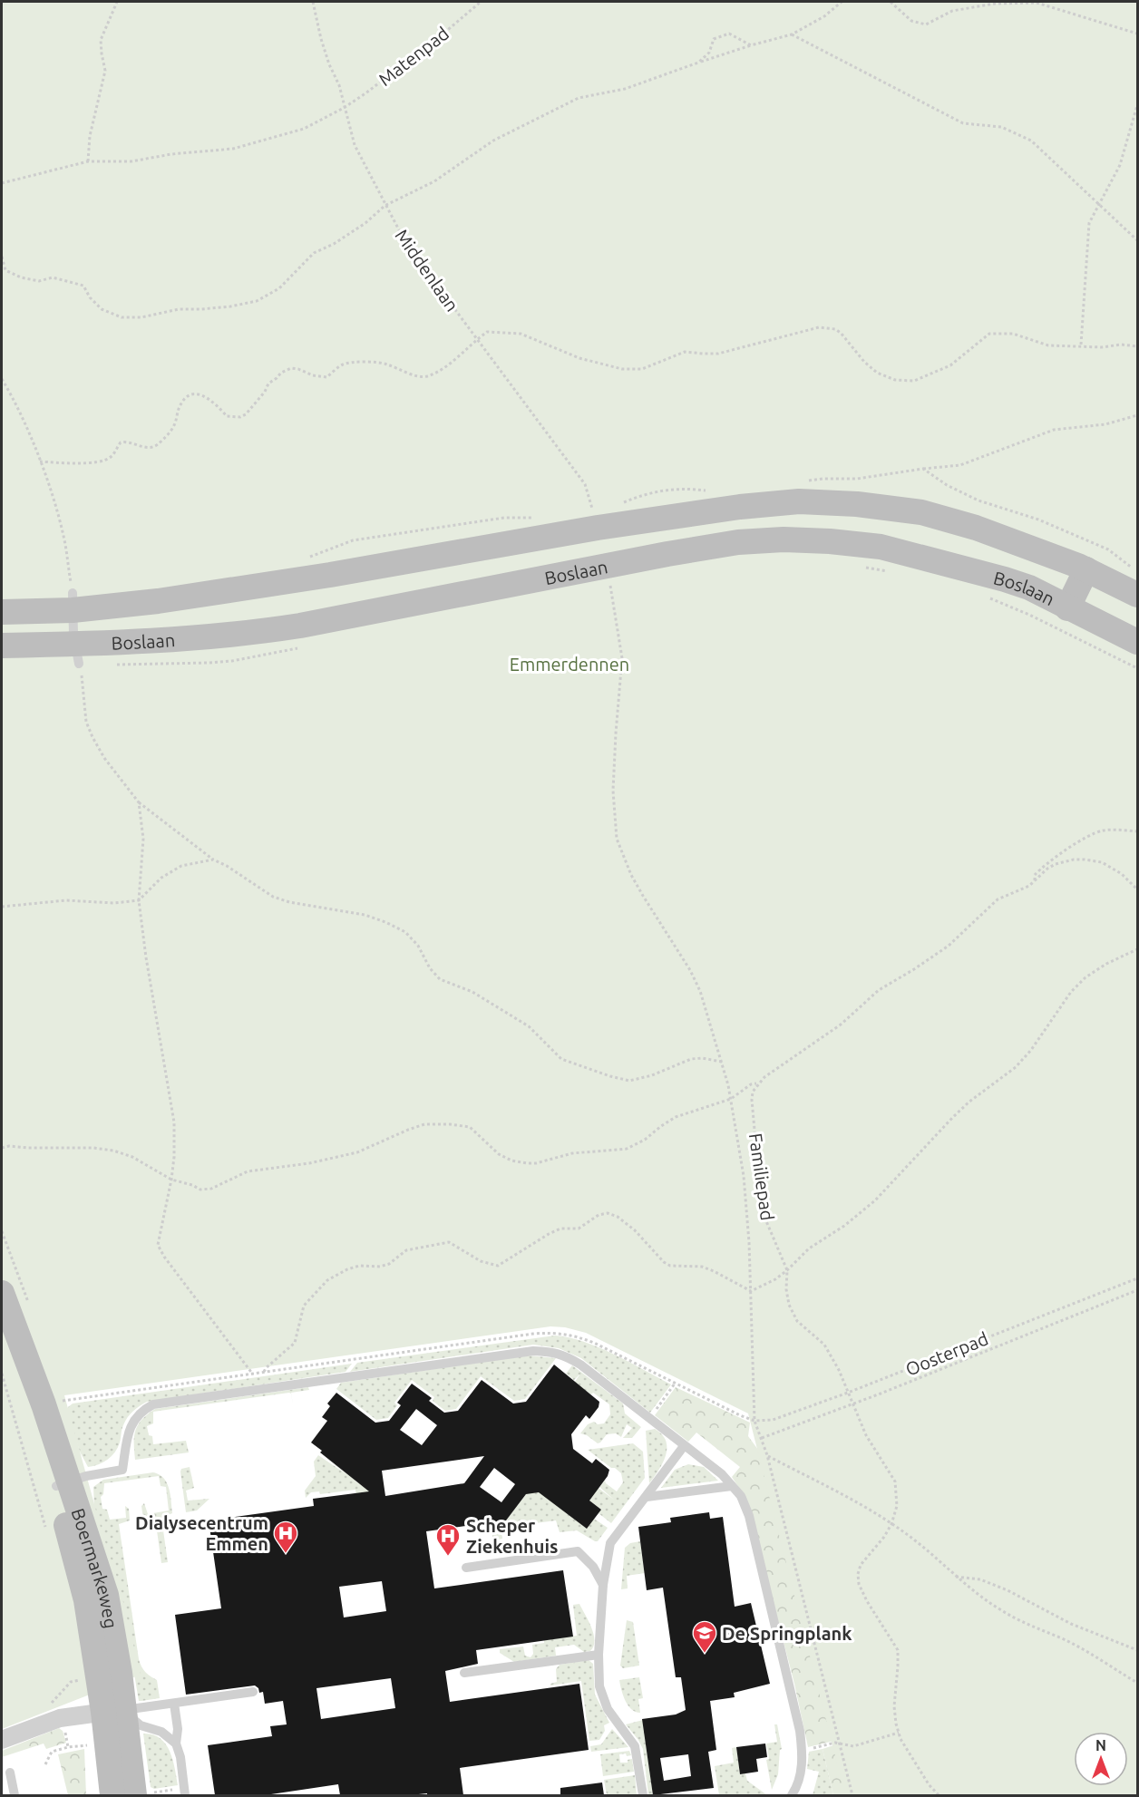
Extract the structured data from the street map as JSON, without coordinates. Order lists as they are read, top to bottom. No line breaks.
{"streets":{"main road":["Boslaan","Boermarkeweg"],"path":["Matenpad","Middenlaan","Familiepad","Oosterpad"]},"crossings":[["Matenpad","Middenlaan"],["Familiepad","Oosterpad"]],"parks":["Emmerdennen"],"places":{"hospital":["Dialysecentrum Emmen","Scheper Ziekenhuis"],"school or university":["De Springplank"]},"north":"top"}
